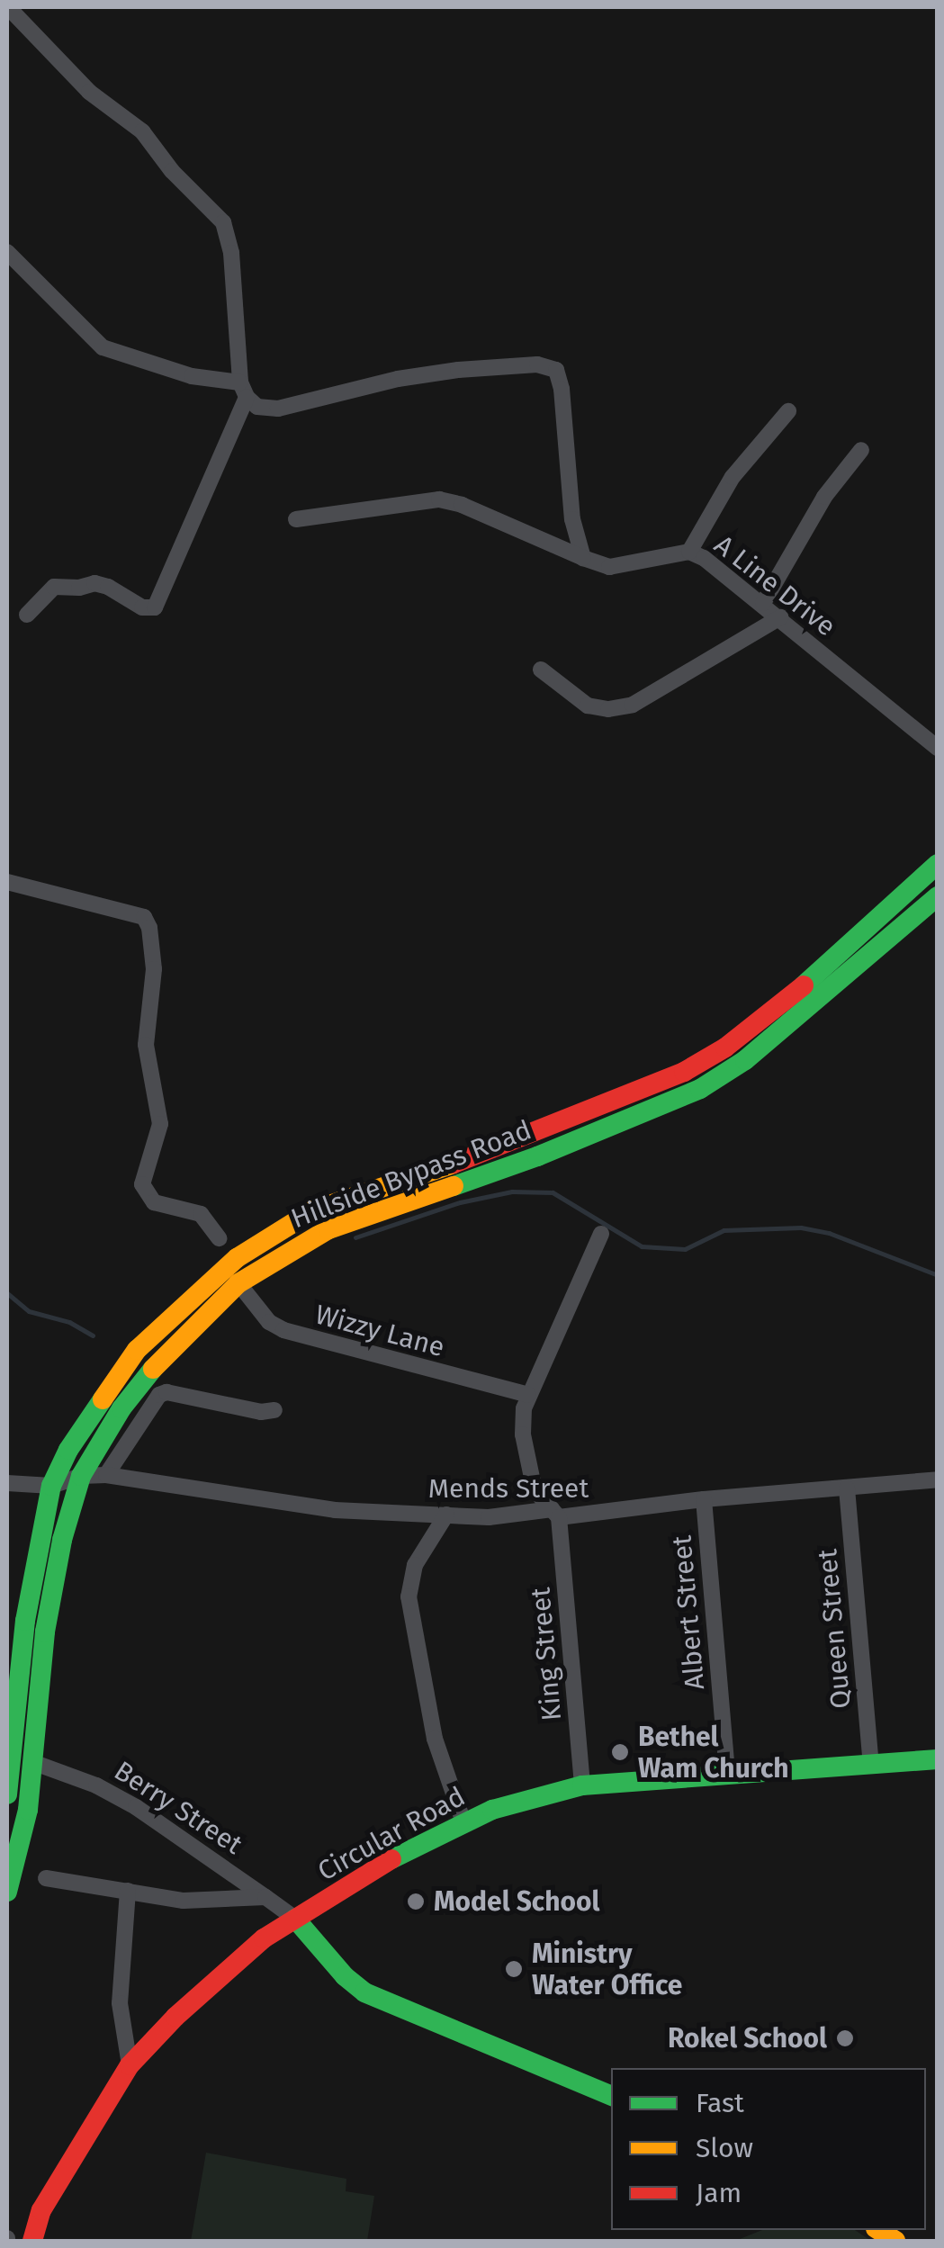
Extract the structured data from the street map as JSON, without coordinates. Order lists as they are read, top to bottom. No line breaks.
{"streets":{"main road":["Hillside Bypass Road","Circular Road"],"street":["A Line Drive","Wizzy Lane","Mends Street","Albert Street","Queen Street","King Street","Berry Street"]},"crossings":[["Hillside Bypass Road","Wizzy Lane"],["Hillside Bypass Road","Mends Street"],["Hillside Bypass Road","Berry Street"],["Mends Street","Albert Street"],["Mends Street","Queen Street"],["Mends Street","King Street"],["Albert Street","Circular Road"],["Queen Street","Circular Road"],["King Street","Circular Road"],["Berry Street","Circular Road"]],"places":["Bethel Wam Church","Model School","Ministry Water Office","Rokel School"],"legend":["Fast","Slow","Jam"]}
